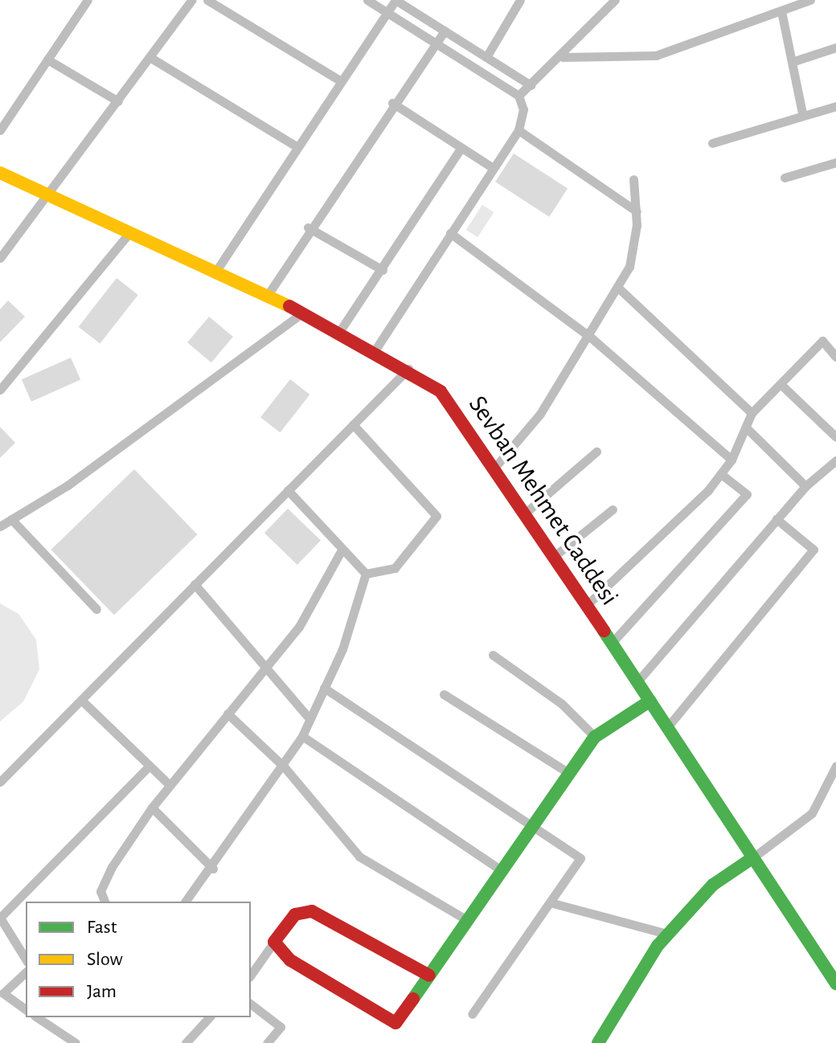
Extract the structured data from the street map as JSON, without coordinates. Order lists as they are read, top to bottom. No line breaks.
{"streets":{"main road":["Sevban Mehmet Caddesi"]},"legend":["Fast","Slow","Jam"]}
